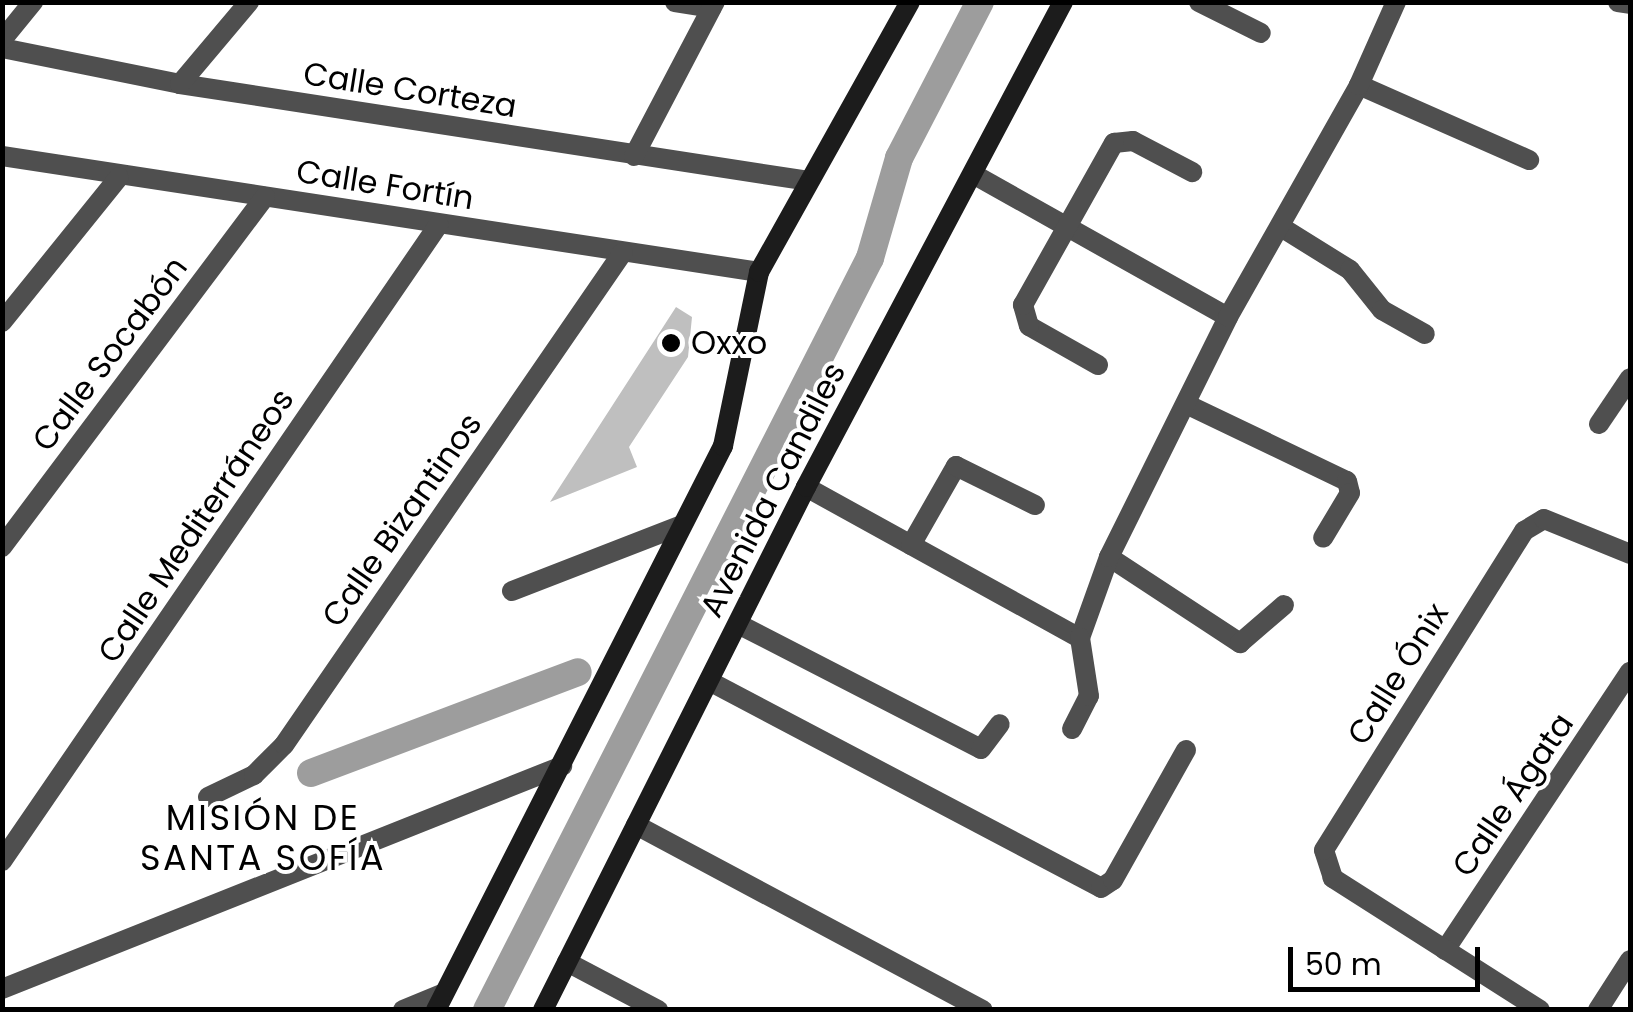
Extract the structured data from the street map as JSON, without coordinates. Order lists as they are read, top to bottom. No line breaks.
{"streets":{"main road":["Avenida Candiles"],"street":["Calle Corteza","Calle Fortín","Calle Socabón","Calle Bizantinos","Calle Mediterráneos","Calle Ónix","Calle Ágata"]},"crossings":[["Calle Corteza","Avenida Candiles"],["Calle Fortín","Calle Socabón"],["Calle Fortín","Avenida Candiles"],["Calle Fortín","Calle Bizantinos"],["Calle Fortín","Calle Mediterráneos"],["Calle Ónix","Calle Ágata"]],"districts":["MISIÓN DE SANTA SOFÍA"],"places":["Oxxo"],"scale_bar":"50 m"}
